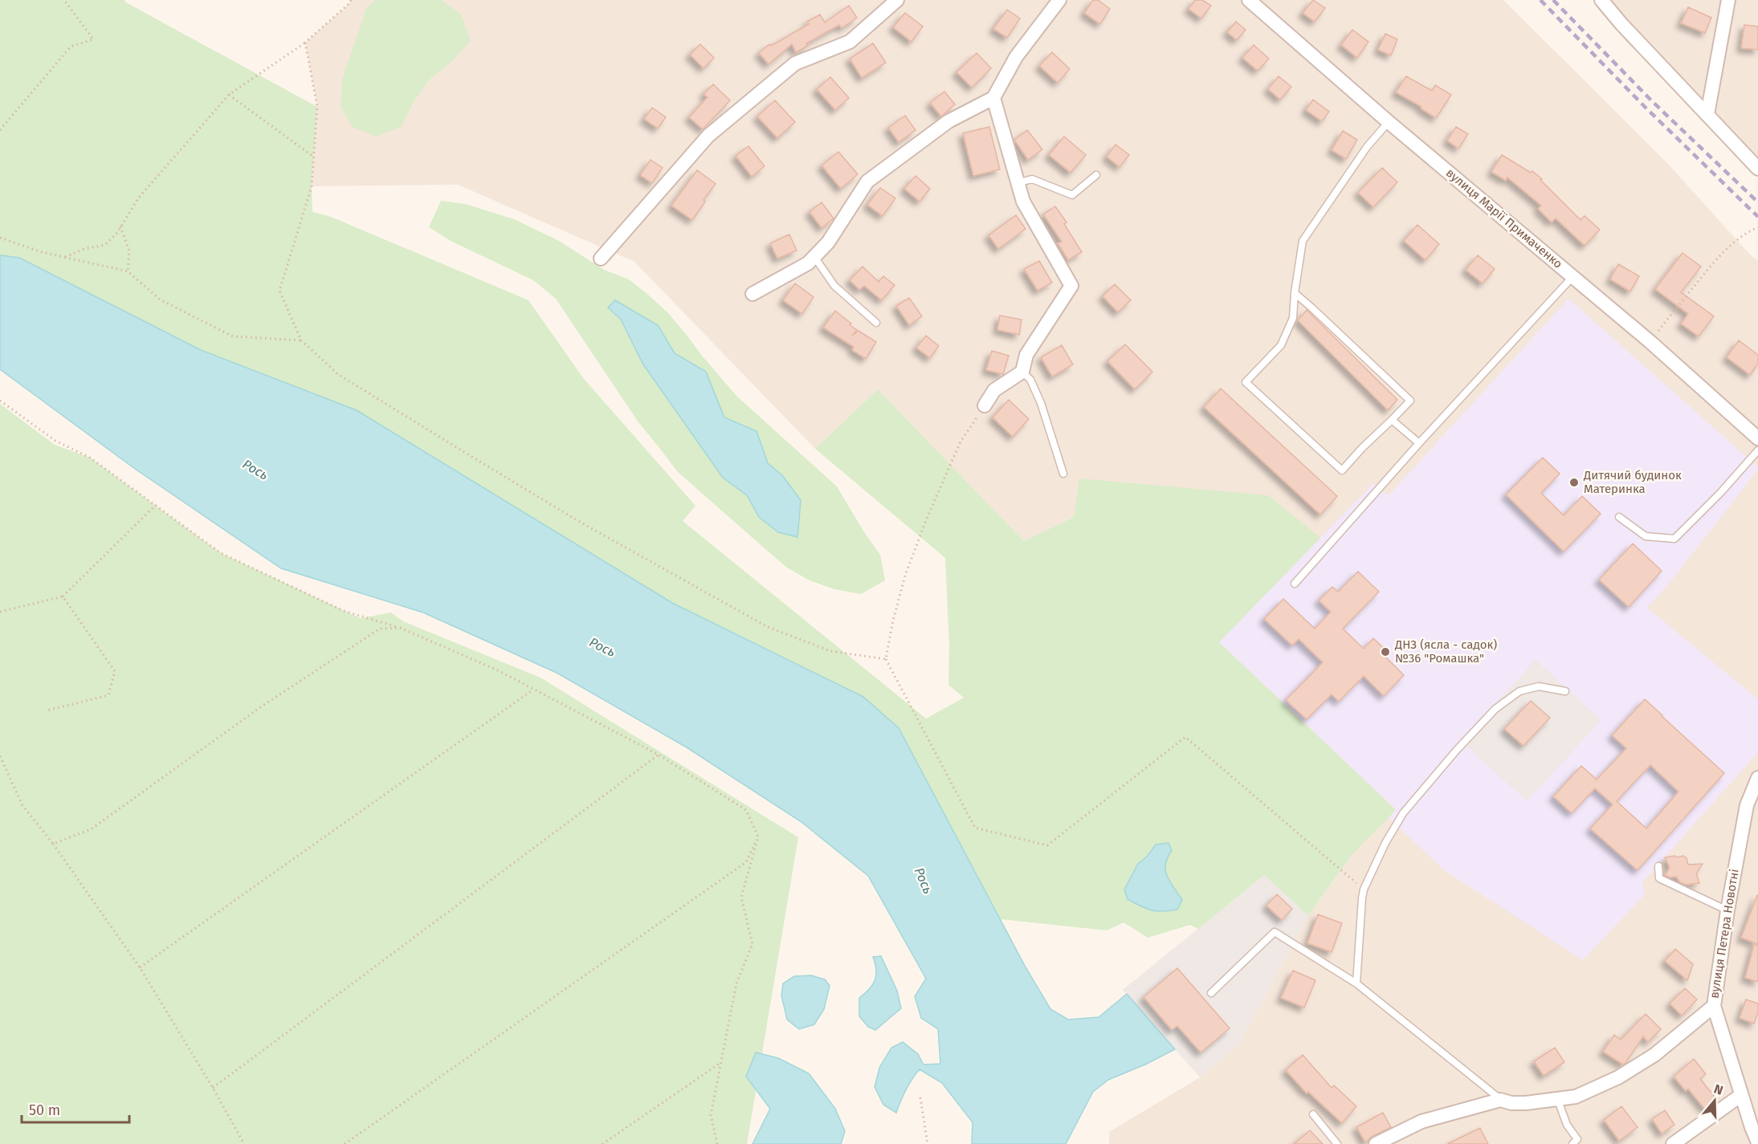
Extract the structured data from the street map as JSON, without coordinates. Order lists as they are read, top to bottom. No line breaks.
{"streets":{"street":["вулиця Марії Примаченко","вулиця Петера Новотні"]},"water":["Рось"],"places":["Дитячий будинок Материнка","ДНЗ (ясла - садок) №36 \"Ромашка\""],"scale_bar":"50 m","north":"top"}
